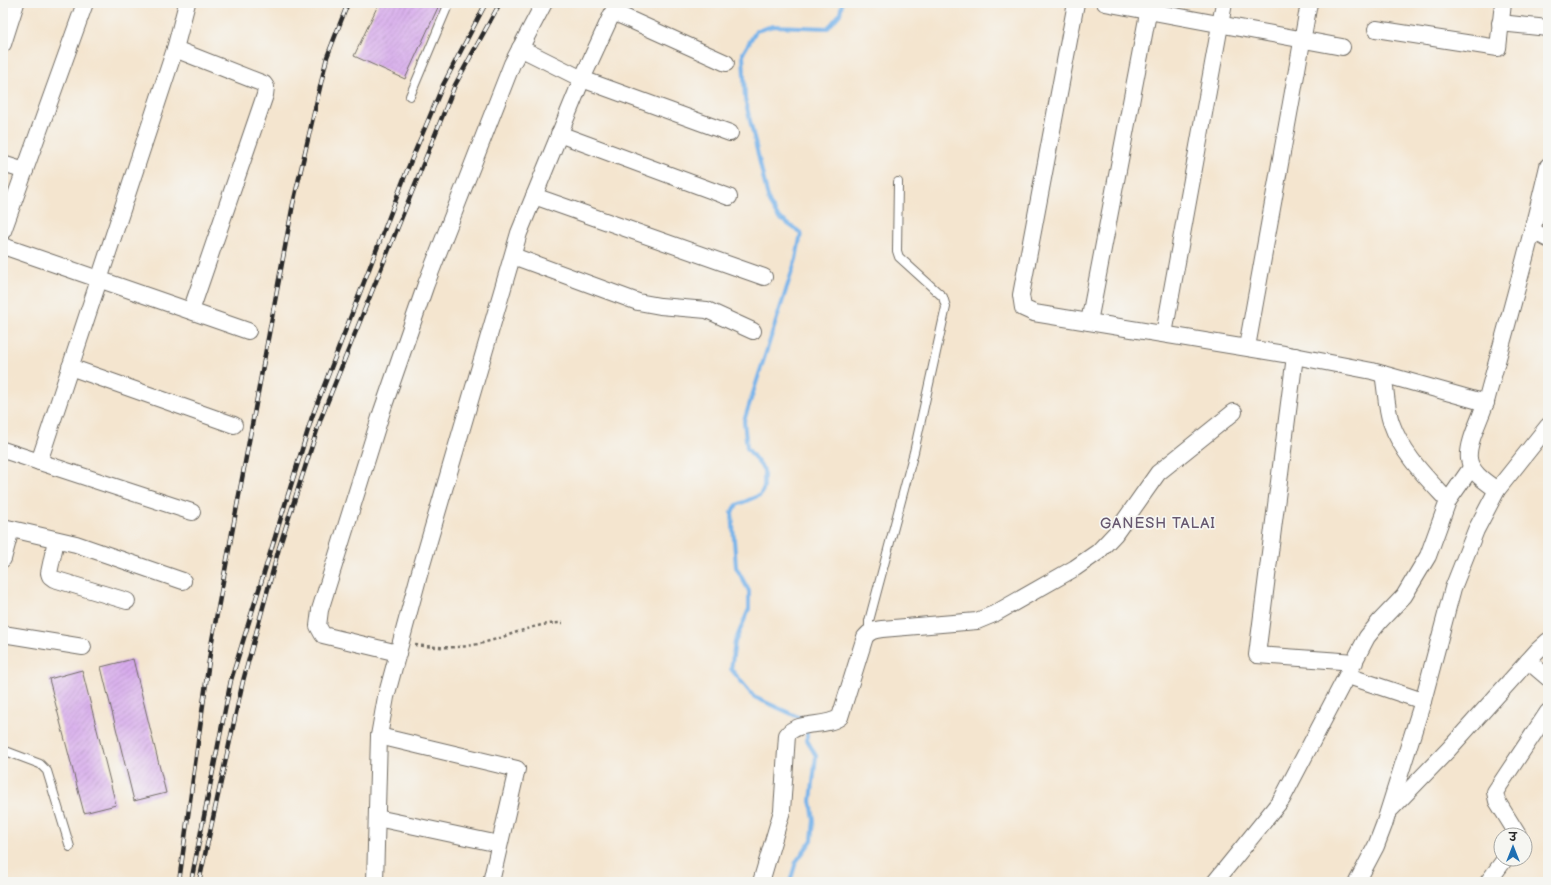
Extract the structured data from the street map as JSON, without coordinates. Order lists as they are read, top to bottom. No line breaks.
{"districts":["GANESH TALAI"],"north":"top"}
